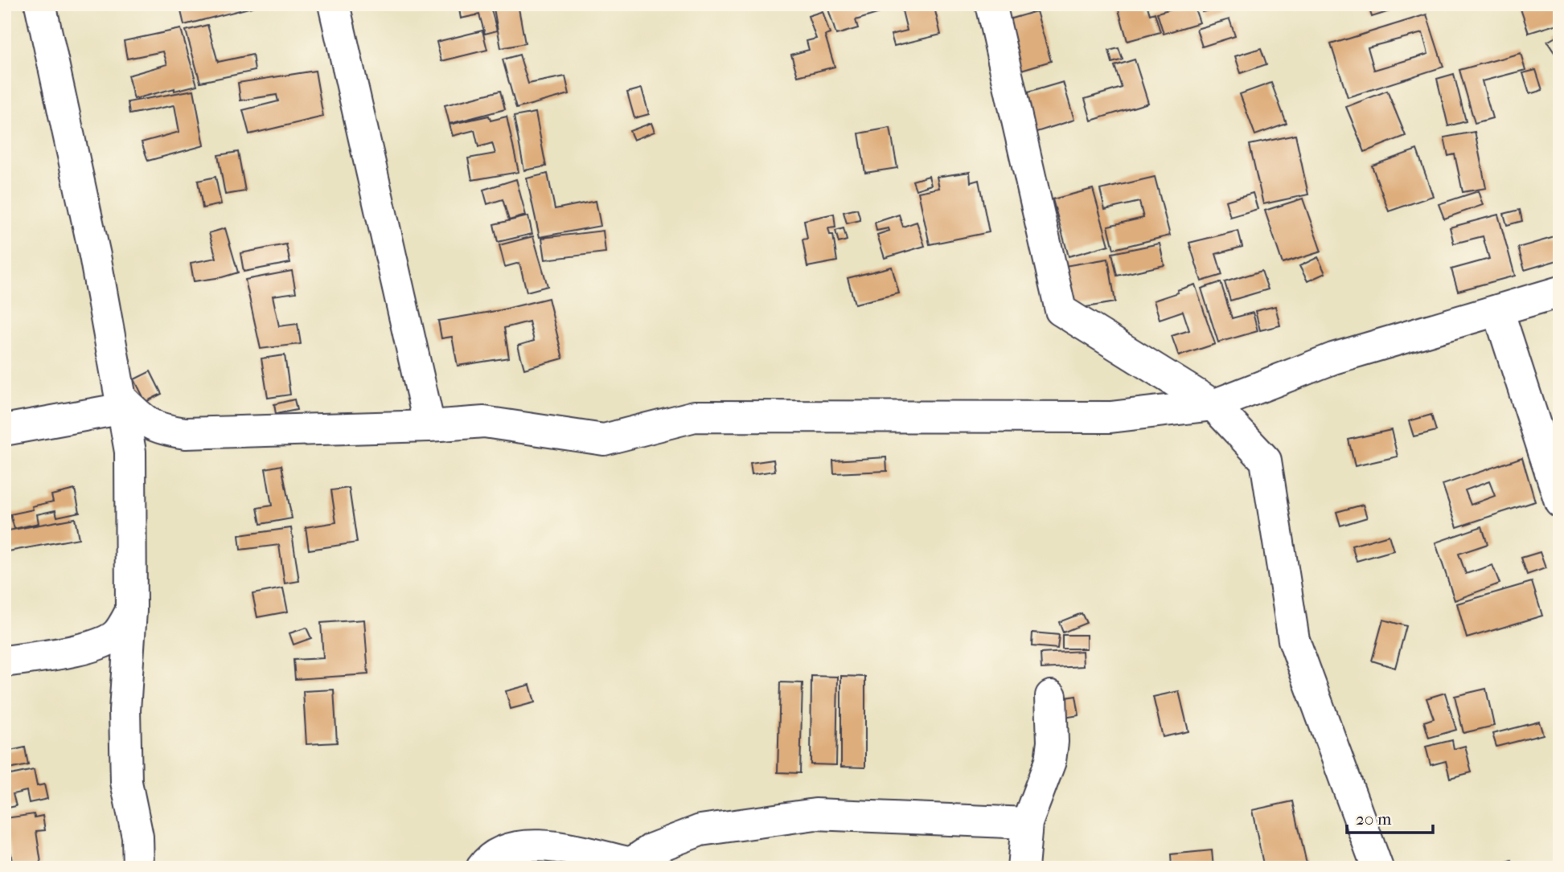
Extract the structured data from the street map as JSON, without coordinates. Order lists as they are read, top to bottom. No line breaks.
{"scale_bar":"20 m"}
